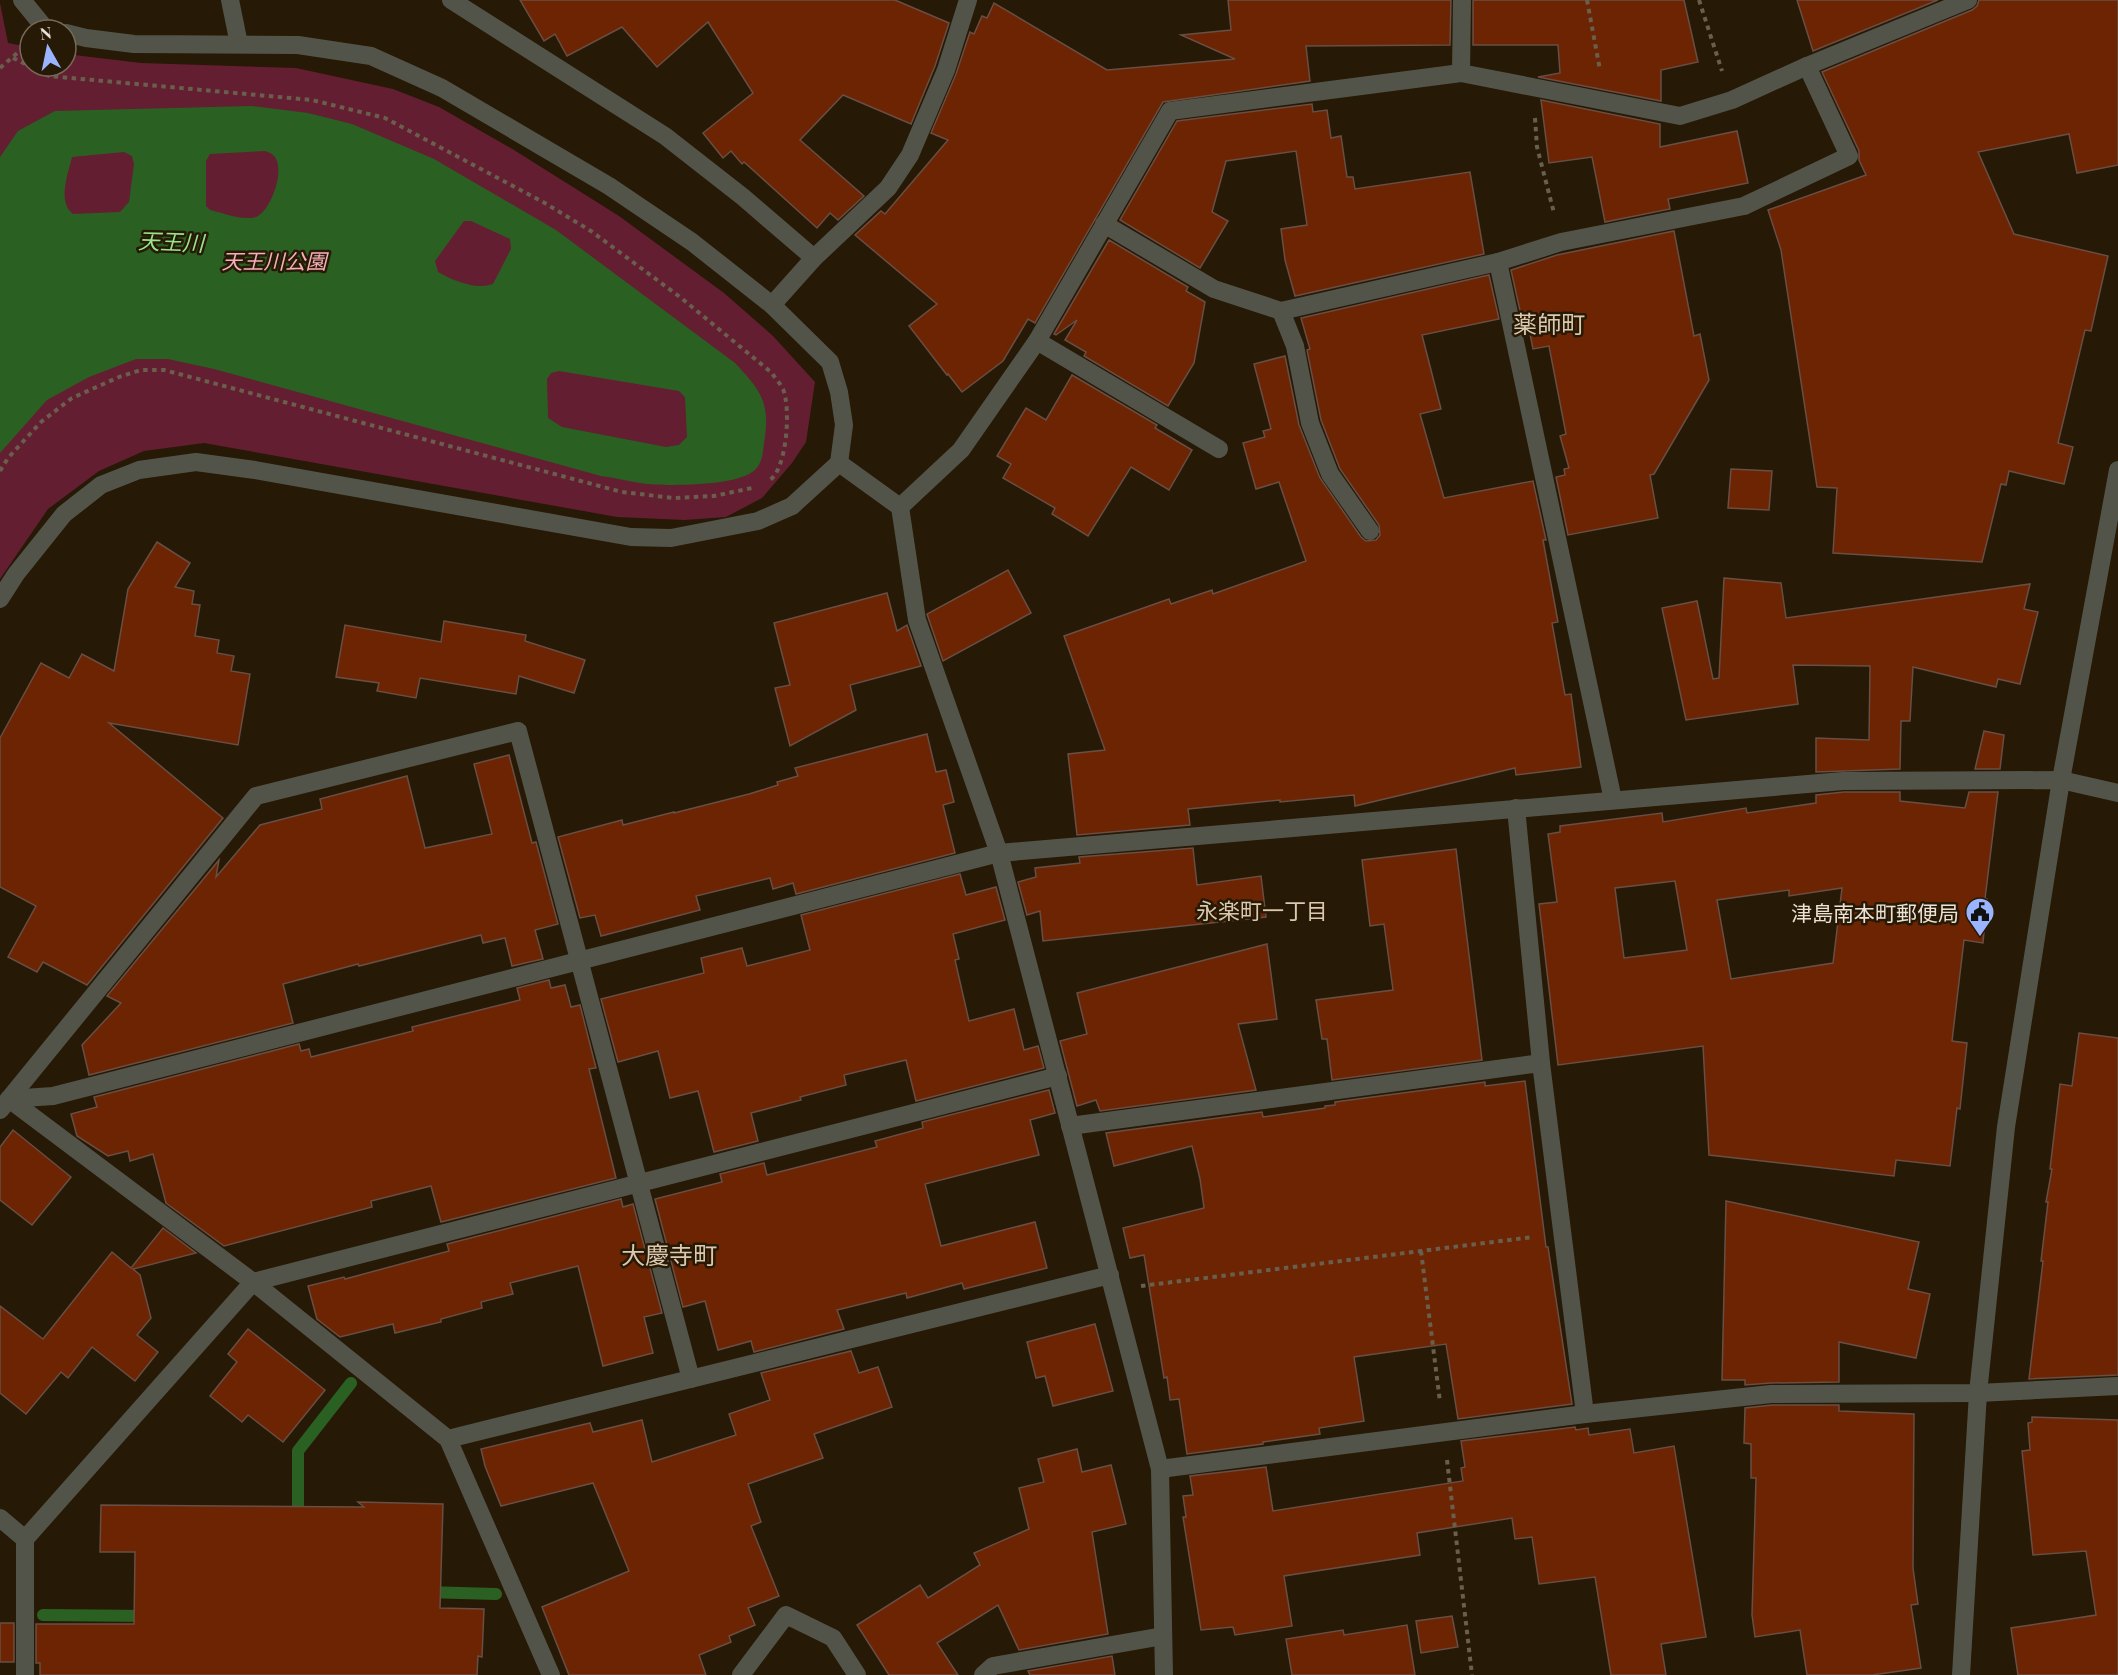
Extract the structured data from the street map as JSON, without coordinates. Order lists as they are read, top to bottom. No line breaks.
{"districts":["薬師町","永楽町一丁目","大慶寺町"],"water":["天王川"],"parks":["天王川公園"],"places":{"public building":["津島南本町郵便局"]},"north":"top"}
